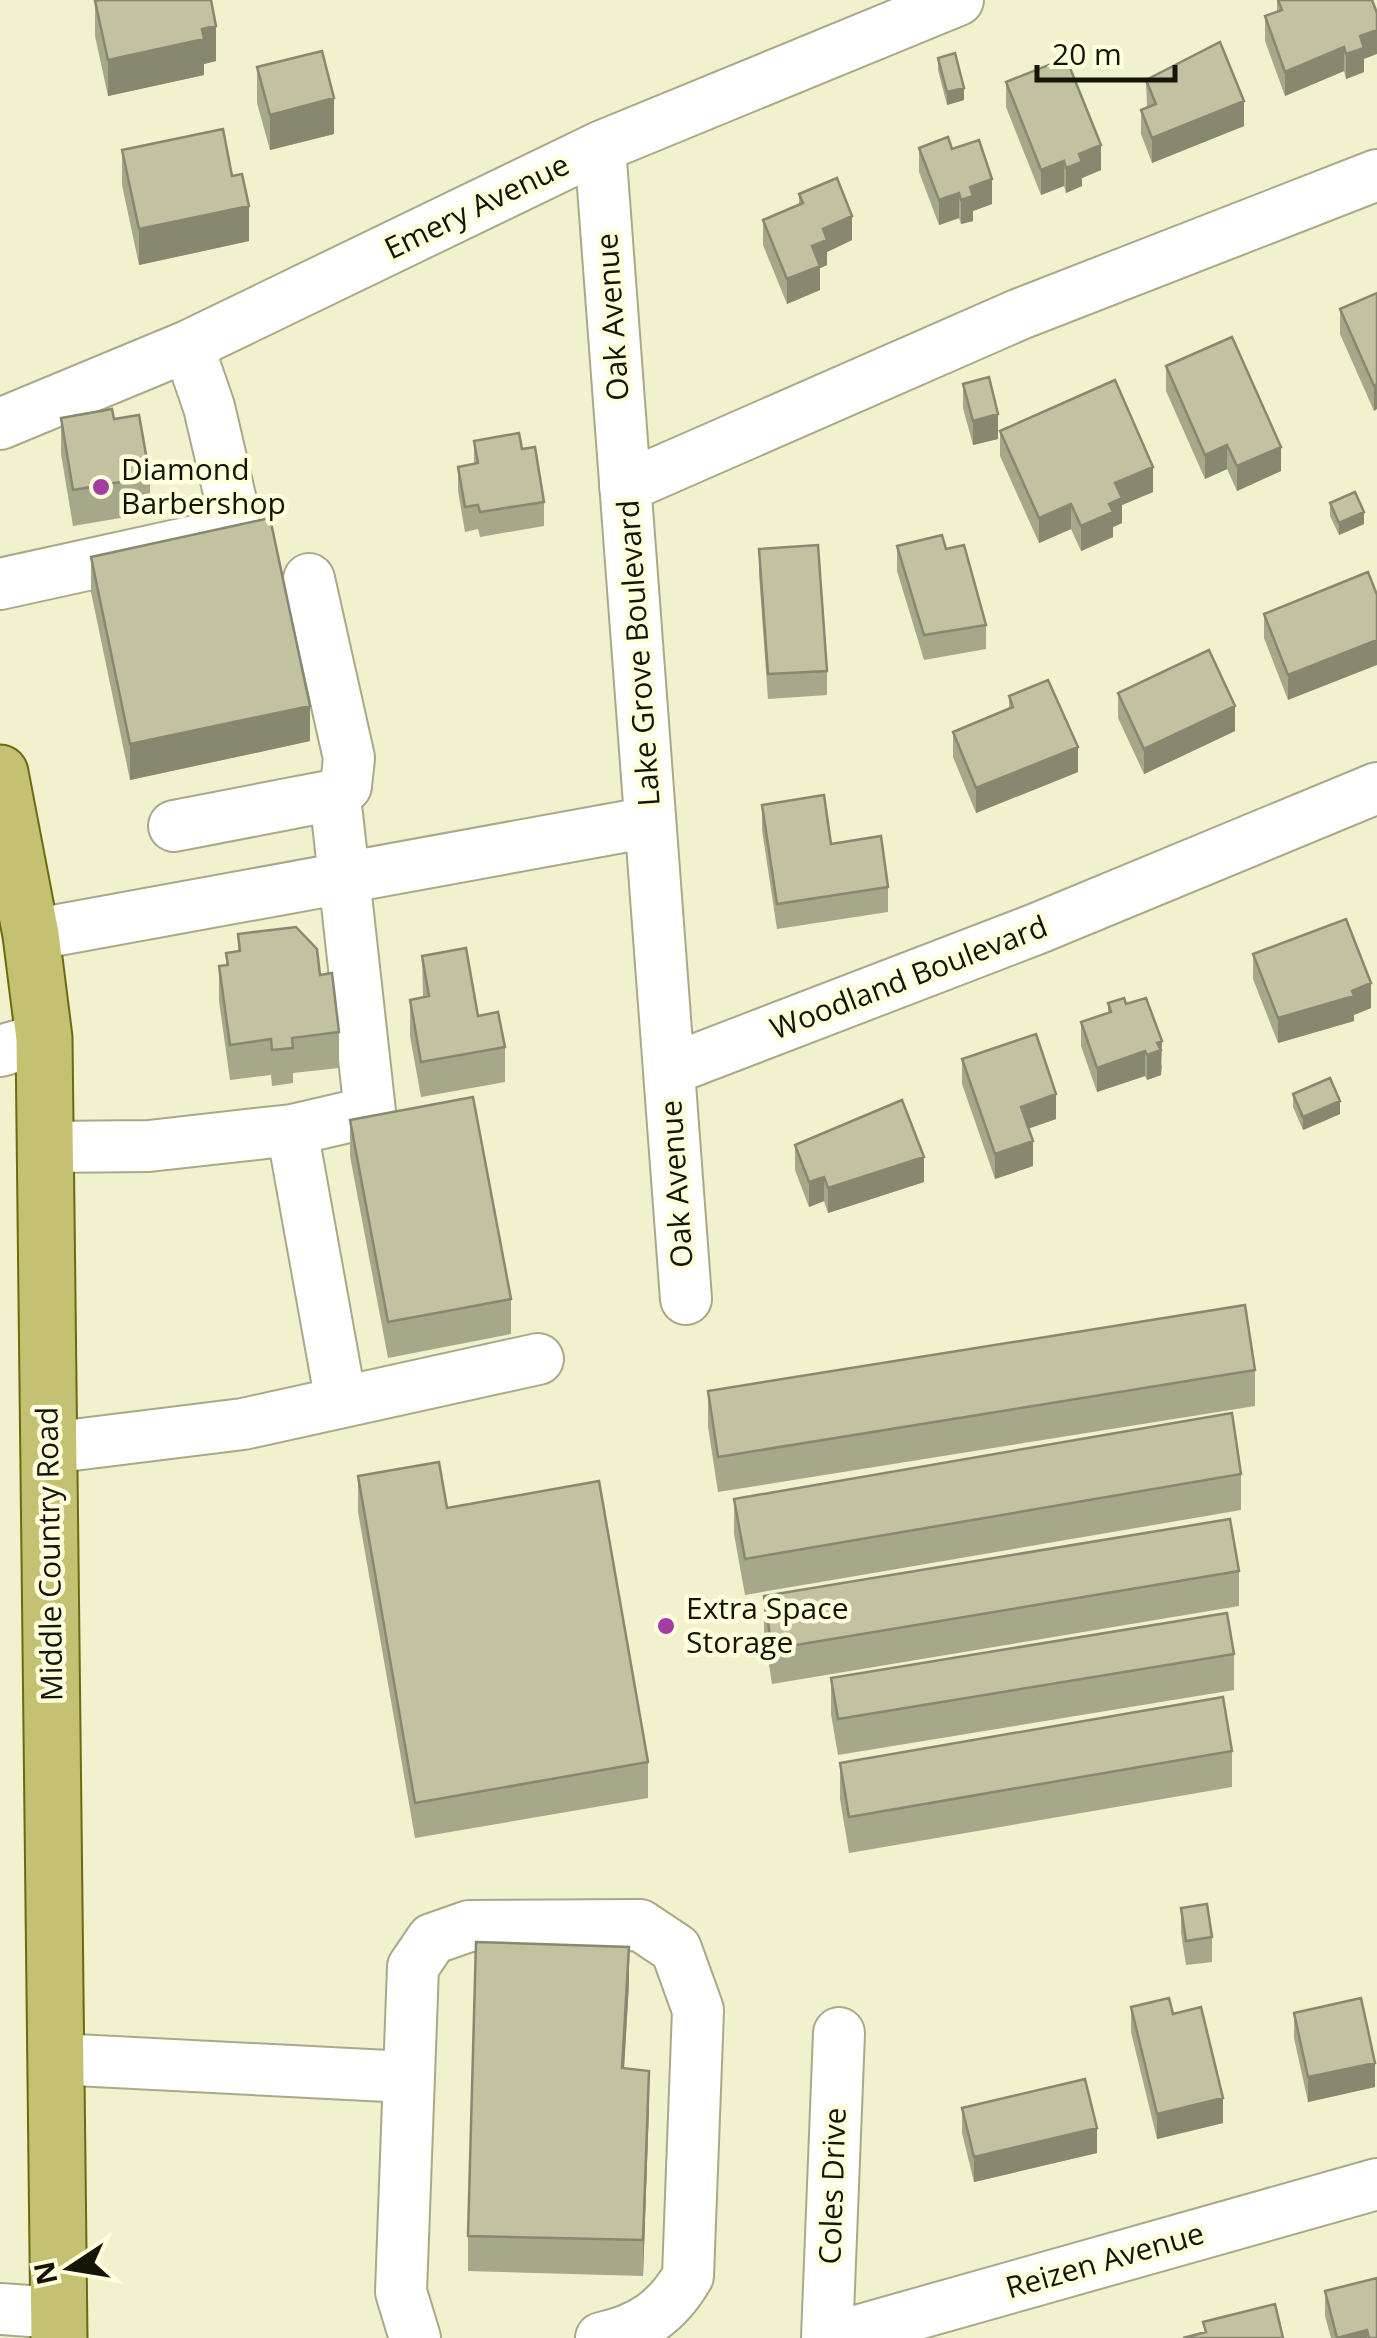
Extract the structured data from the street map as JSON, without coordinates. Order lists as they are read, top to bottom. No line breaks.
{"streets":{"main road":["Middle Country Road"],"street":["Emery Avenue","Oak Avenue","Lake Grove Boulevard","Woodland Boulevard","Coles Drive","Reizen Avenue"]},"crossings":[["Emery Avenue","Oak Avenue"],["Oak Avenue","Lake Grove Boulevard"],["Oak Avenue","Woodland Boulevard"],["Lake Grove Boulevard","Middle Country Road"],["Coles Drive","Reizen Avenue"]],"places":["Diamond Barbershop","Extra Space Storage"],"scale_bar":"20 m","north":"left"}
